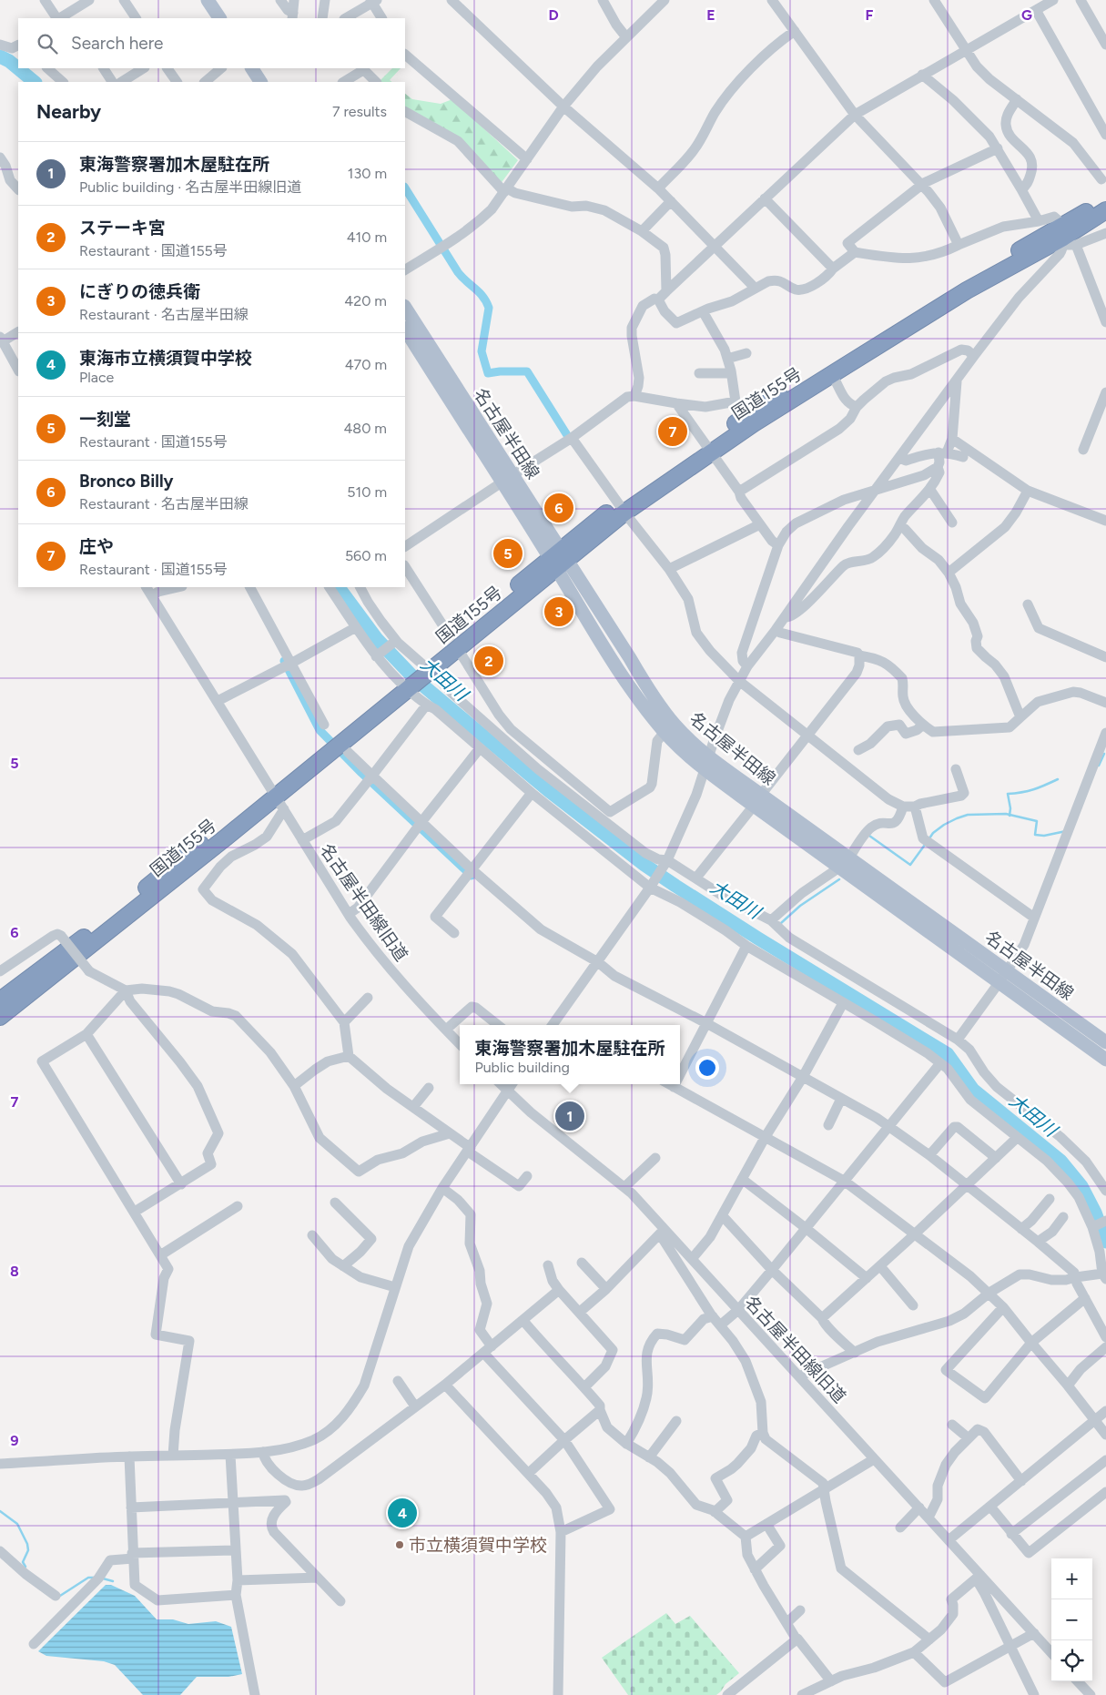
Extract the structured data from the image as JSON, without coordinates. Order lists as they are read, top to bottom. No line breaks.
{"streets":{"highway":["国道155号"],"main road":["名古屋半田線"],"street":["名古屋半田線旧道"]},"crossings":[["国道155号","名古屋半田線"],["国道155号","名古屋半田線旧道"]],"water":["大田川"],"places":["市立横須賀中学校"],"page":{"search":"Search here","heading":["Nearby","7 results"],"list":[{"mark":"1","name":"東海警察署加木屋駐在所","note":"Public building · 名古屋半田線旧道","value":"130 m"},{"mark":"2","name":"ステーキ宮","note":"Restaurant · 国道155号","value":"410 m"},{"mark":"3","name":"にぎりの徳兵衛","note":"Restaurant · 名古屋半田線","value":"420 m"},{"mark":"4","name":"東海市立横須賀中学校","note":"Place","value":"470 m"},{"mark":"5","name":"一刻堂","note":"Restaurant · 国道155号","value":"480 m"},{"mark":"6","name":"Bronco Billy","note":"Restaurant · 名古屋半田線","value":"510 m"},{"mark":"7","name":"庄や","note":"Restaurant · 国道155号","value":"560 m"}],"pins":["7","6","5","3","2","1","4"],"popup":["東海警察署加木屋駐在所","Public building"],"map_buttons":["+","−"]},"grid":{"columns":["D","E","F","G"],"rows":["5","6","7","8","9"]}}
